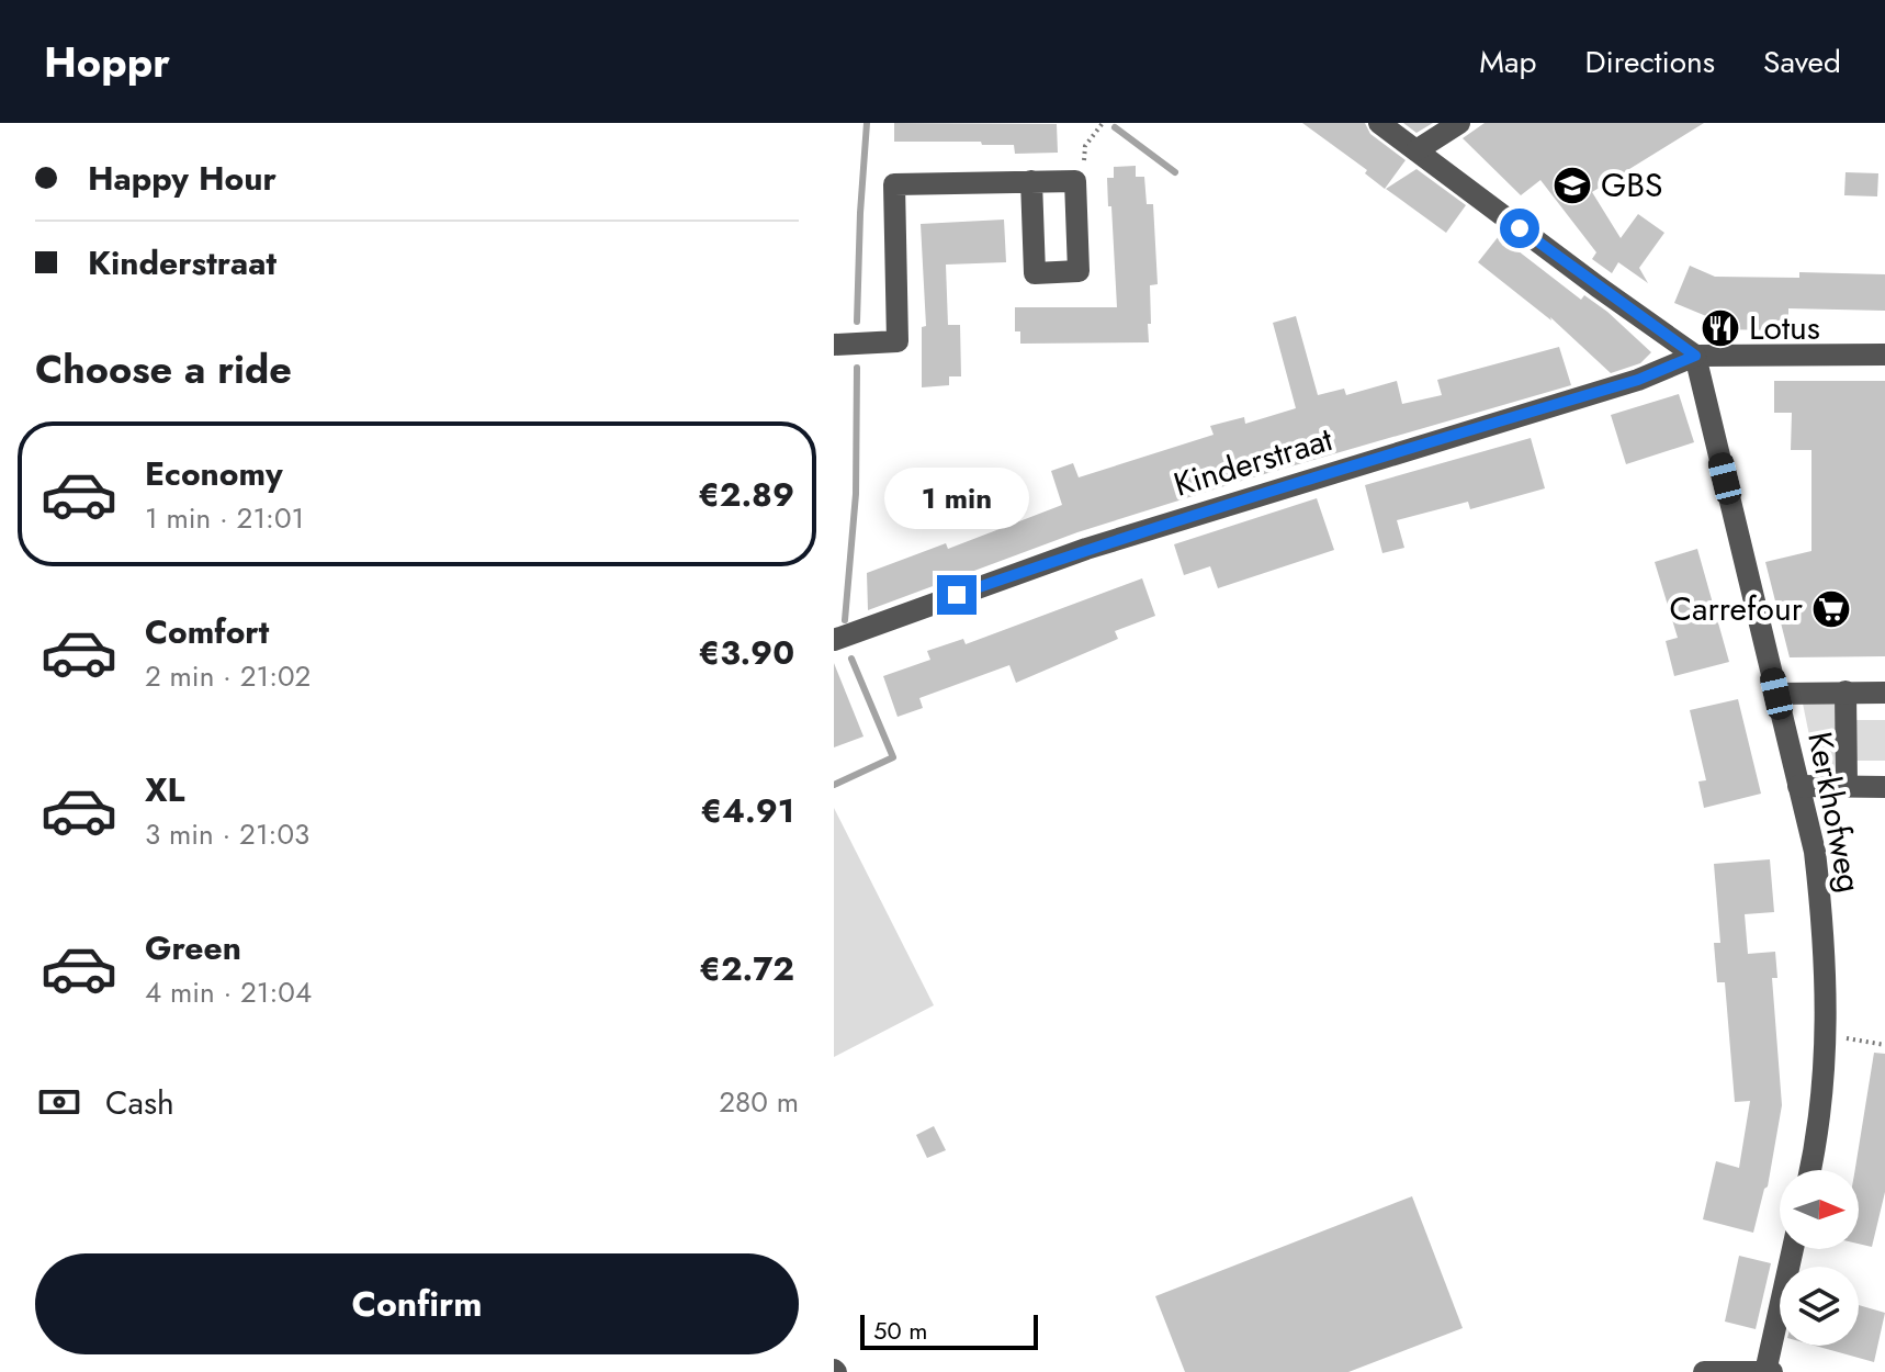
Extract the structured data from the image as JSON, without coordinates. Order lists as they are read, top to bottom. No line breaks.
{"streets":{"street":["Kinderstraat","Kerkhofweg"]},"crossings":[["Kinderstraat","Kerkhofweg"]],"places":{"school or university":["GBS"],"restaurant":["Lotus"],"supermarket":["Carrefour"]},"scale_bar":"50 m","north":"right","page":{"header":"Hoppr","nav":["Map","Directions","Saved"],"banner":["Happy Hour","Kinderstraat"],"heading":"Choose a ride","list":[{"name":"Economy","note":"1 min · 21:01","value":"€2.89"},{"name":"Comfort","note":"2 min · 21:02","value":"€3.90"},{"name":"XL","note":"3 min · 21:03","value":"€4.91"},{"name":"Green","note":"4 min · 21:04","value":"€2.72"}],"bubble":"1 min","pay":["Cash","280 m"],"buttons":"Confirm","scale":"50 m"}}
